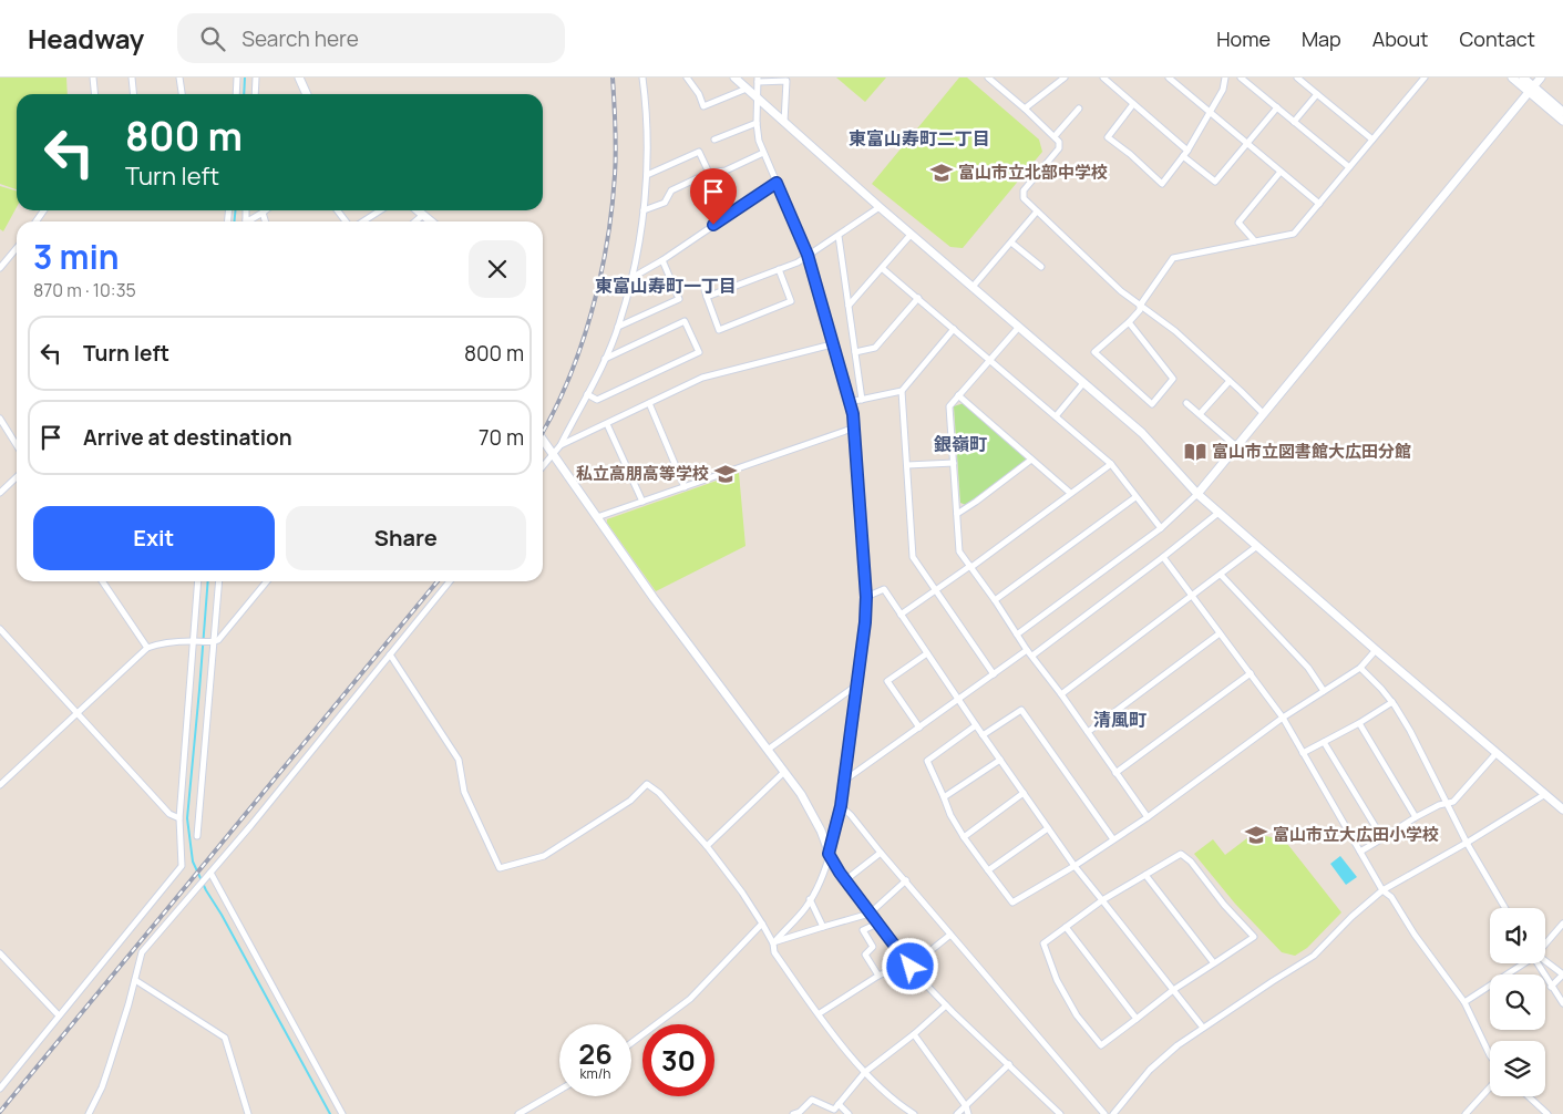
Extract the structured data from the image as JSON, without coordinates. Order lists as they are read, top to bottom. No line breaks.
{"districts":["東富山寿町二丁目","東富山寿町一丁目","銀嶺町","清風町"],"places":{"school or university":["富山市立北部中学校","私立高朋高等学校","富山市立大広田小学校"],"library":["富山市立図書館大広田分館"]},"page":{"header":"Headway","search":"Search here","nav":["Home","Map","About","Contact"],"turn":["800 m","Turn left"],"heading":["3 min","870 m · 10:35"],"list":[{"name":"Turn left","value":"800 m"},{"name":"Arrive at destination","value":"70 m"}],"buttons":["Exit","Share"],"speed":"26 km/h","limit":"30"}}
